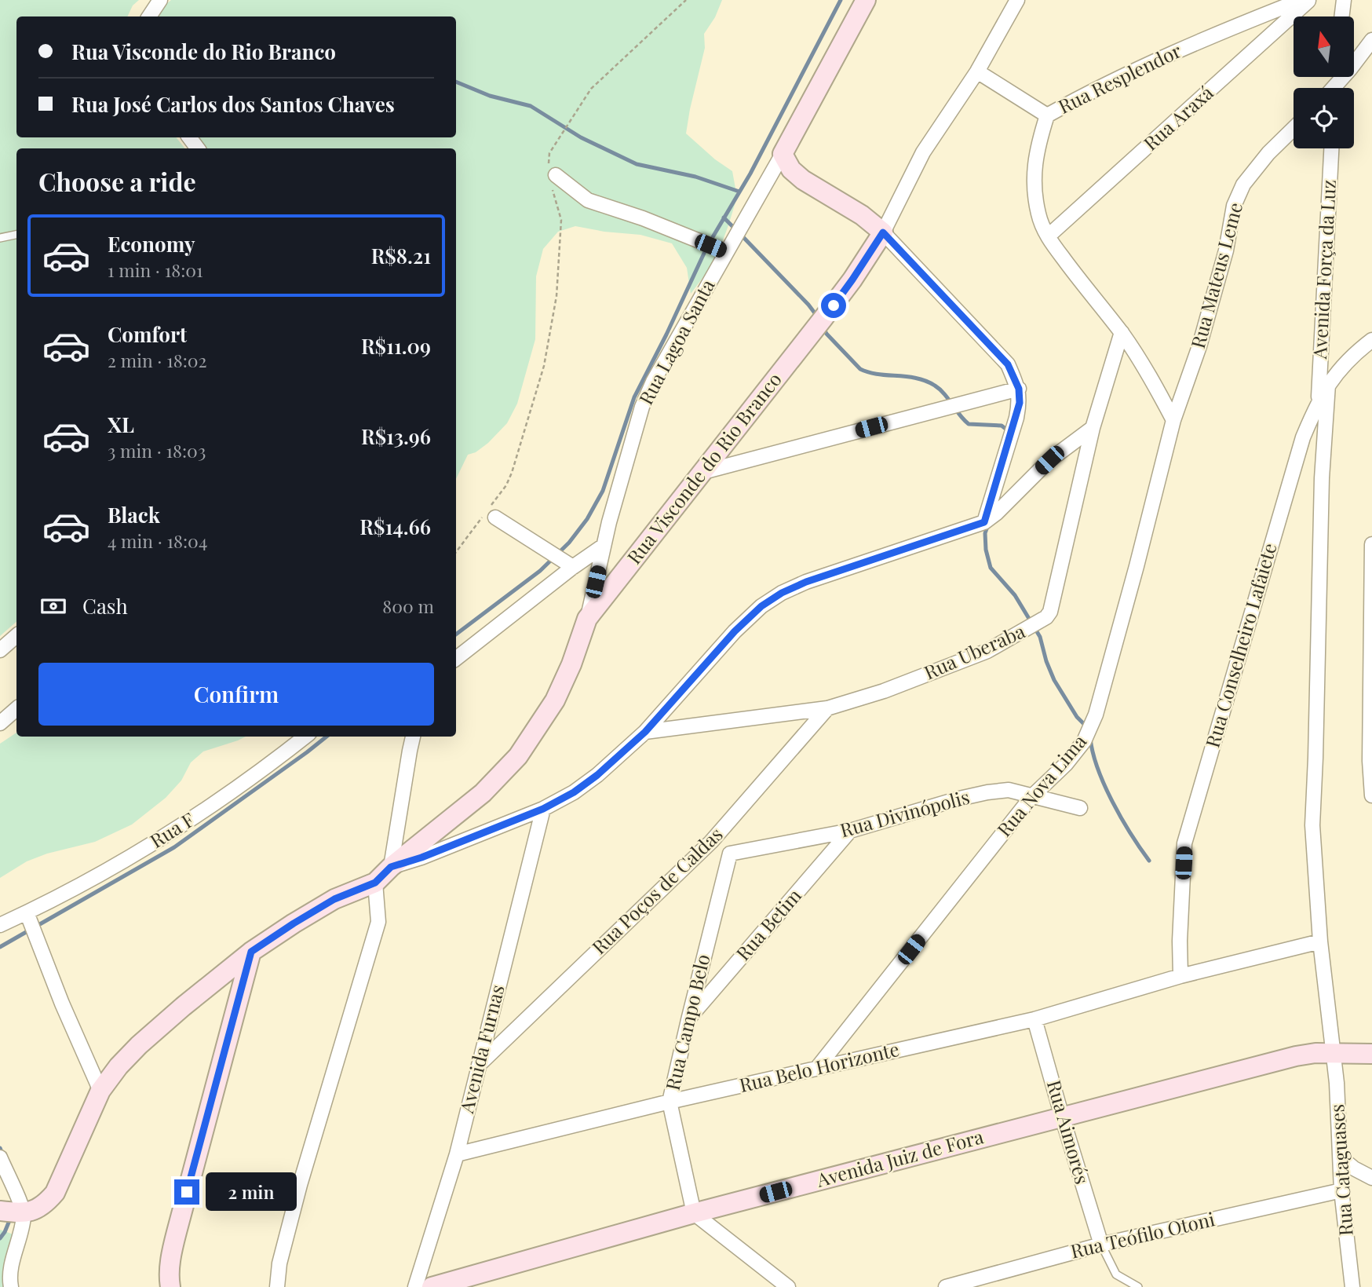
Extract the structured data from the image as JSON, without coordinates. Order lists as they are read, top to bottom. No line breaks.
{"streets":{"street":["Rua Resplendor","Rua Araxá","Avenida Força da Luz","Rua Mateus Leme","Rua Lagoa Santa","Rua Visconde do Rio Branco","Rua Conselheiro Lafaiete","Rua Uberaba","Rua Nova Lima","Rua Divinópolis","Rua F","Rua Poços de Caldas","Rua Betim","Rua Campo Belo","Avenida Furnas","Rua Belo Horizonte","Rua Aimorés","Avenida Juiz de Fora","Rua Cataguases","Rua Teófilo Otoni"]},"crossings":[["Rua Resplendor","Rua Araxá"],["Rua Resplendor","Rua Mateus Leme"],["Rua Resplendor","Rua Uberaba"],["Rua Resplendor","Rua Nova Lima"],["Avenida Força da Luz","Rua Conselheiro Lafaiete"],["Rua Mateus Leme","Rua Nova Lima"],["Rua Lagoa Santa","Rua Visconde do Rio Branco"],["Rua Conselheiro Lafaiete","Rua Belo Horizonte"],["Rua Conselheiro Lafaiete","Rua Cataguases"],["Rua Uberaba","Rua Poços de Caldas"],["Rua Nova Lima","Rua Divinópolis"],["Rua Nova Lima","Rua Belo Horizonte"],["Rua Divinópolis","Rua Betim"],["Rua Divinópolis","Rua Campo Belo"],["Rua Poços de Caldas","Avenida Furnas"],["Rua Betim","Rua Campo Belo"],["Rua Campo Belo","Rua Belo Horizonte"],["Rua Campo Belo","Avenida Juiz de Fora"],["Avenida Furnas","Rua Belo Horizonte"],["Rua Belo Horizonte","Rua Aimorés"],["Rua Belo Horizonte","Rua Cataguases"],["Rua Aimorés","Avenida Juiz de Fora"],["Rua Aimorés","Rua Teófilo Otoni"],["Avenida Juiz de Fora","Rua Cataguases"],["Rua Cataguases","Rua Teófilo Otoni"]],"north":"top","page":{"banner":["Rua Visconde do Rio Branco","Rua José Carlos dos Santos Chaves"],"heading":"Choose a ride","list":[{"name":"Economy","note":"1 min · 18:01","value":"R$8.21"},{"name":"Comfort","note":"2 min · 18:02","value":"R$11.09"},{"name":"XL","note":"3 min · 18:03","value":"R$13.96"},{"name":"Black","note":"4 min · 18:04","value":"R$14.66"}],"pay":["Cash","800 m"],"buttons":"Confirm","bubble":"2 min"}}
